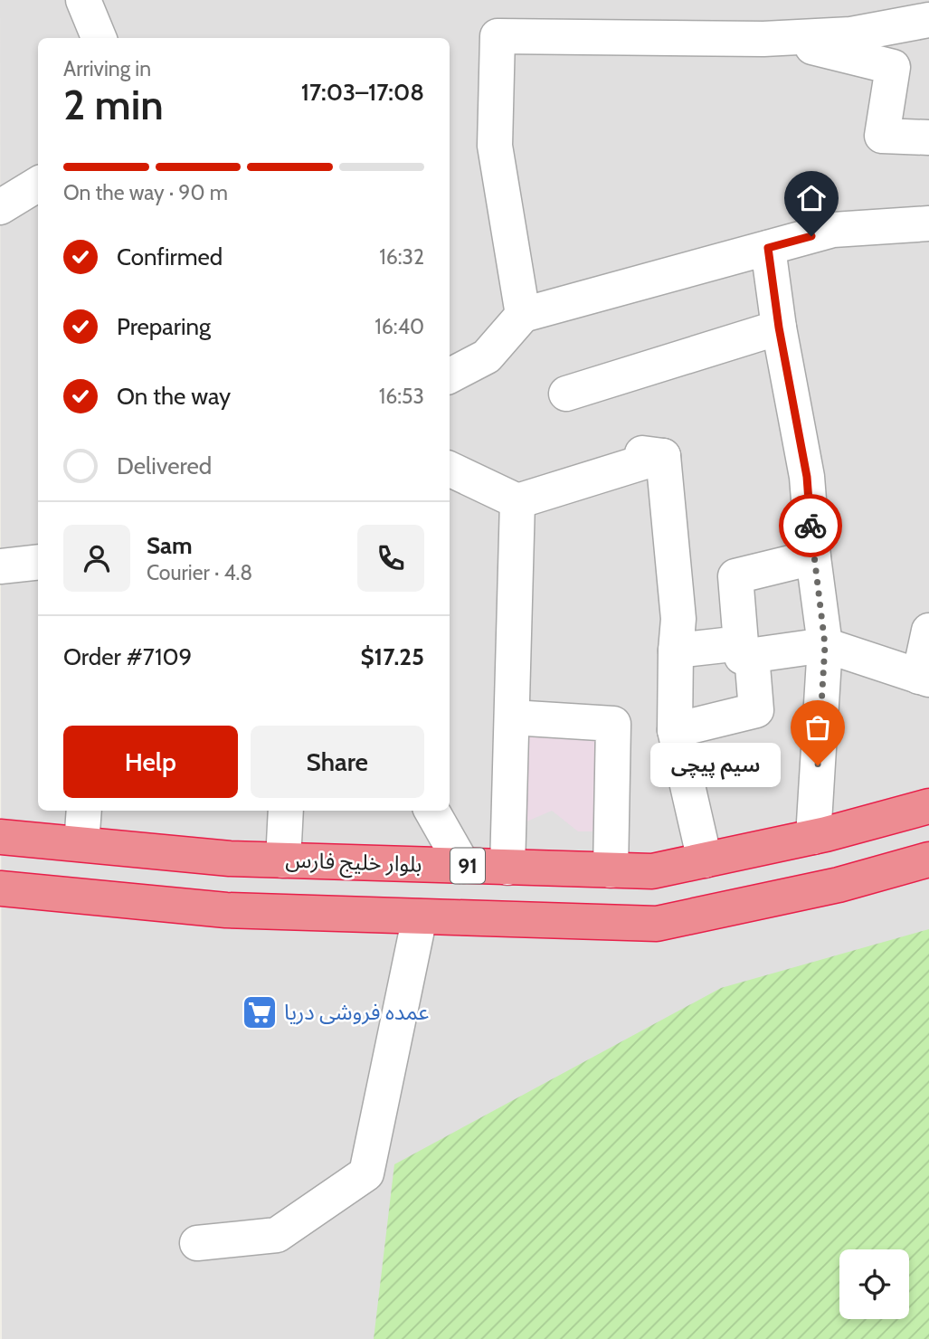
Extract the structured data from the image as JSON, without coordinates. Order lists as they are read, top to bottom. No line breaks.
{"streets":{"highway":["بلوار خلیج فارس","91"]},"places":{"other":["سیم پیچی"],"supermarket":["عمده فروشی دریا"]},"page":{"heading":["2 min","Arriving in","17:03–17:08"],"panel":["Sam","Courier · 4.8","Order #7109","$17.25"],"bar":"On the way · 90 m","list":[["Confirmed","16:32"],["Preparing","16:40"],["On the way","16:53"],"Delivered"],"buttons":["Help","Share"],"bubble":"سیم پیچی"}}
